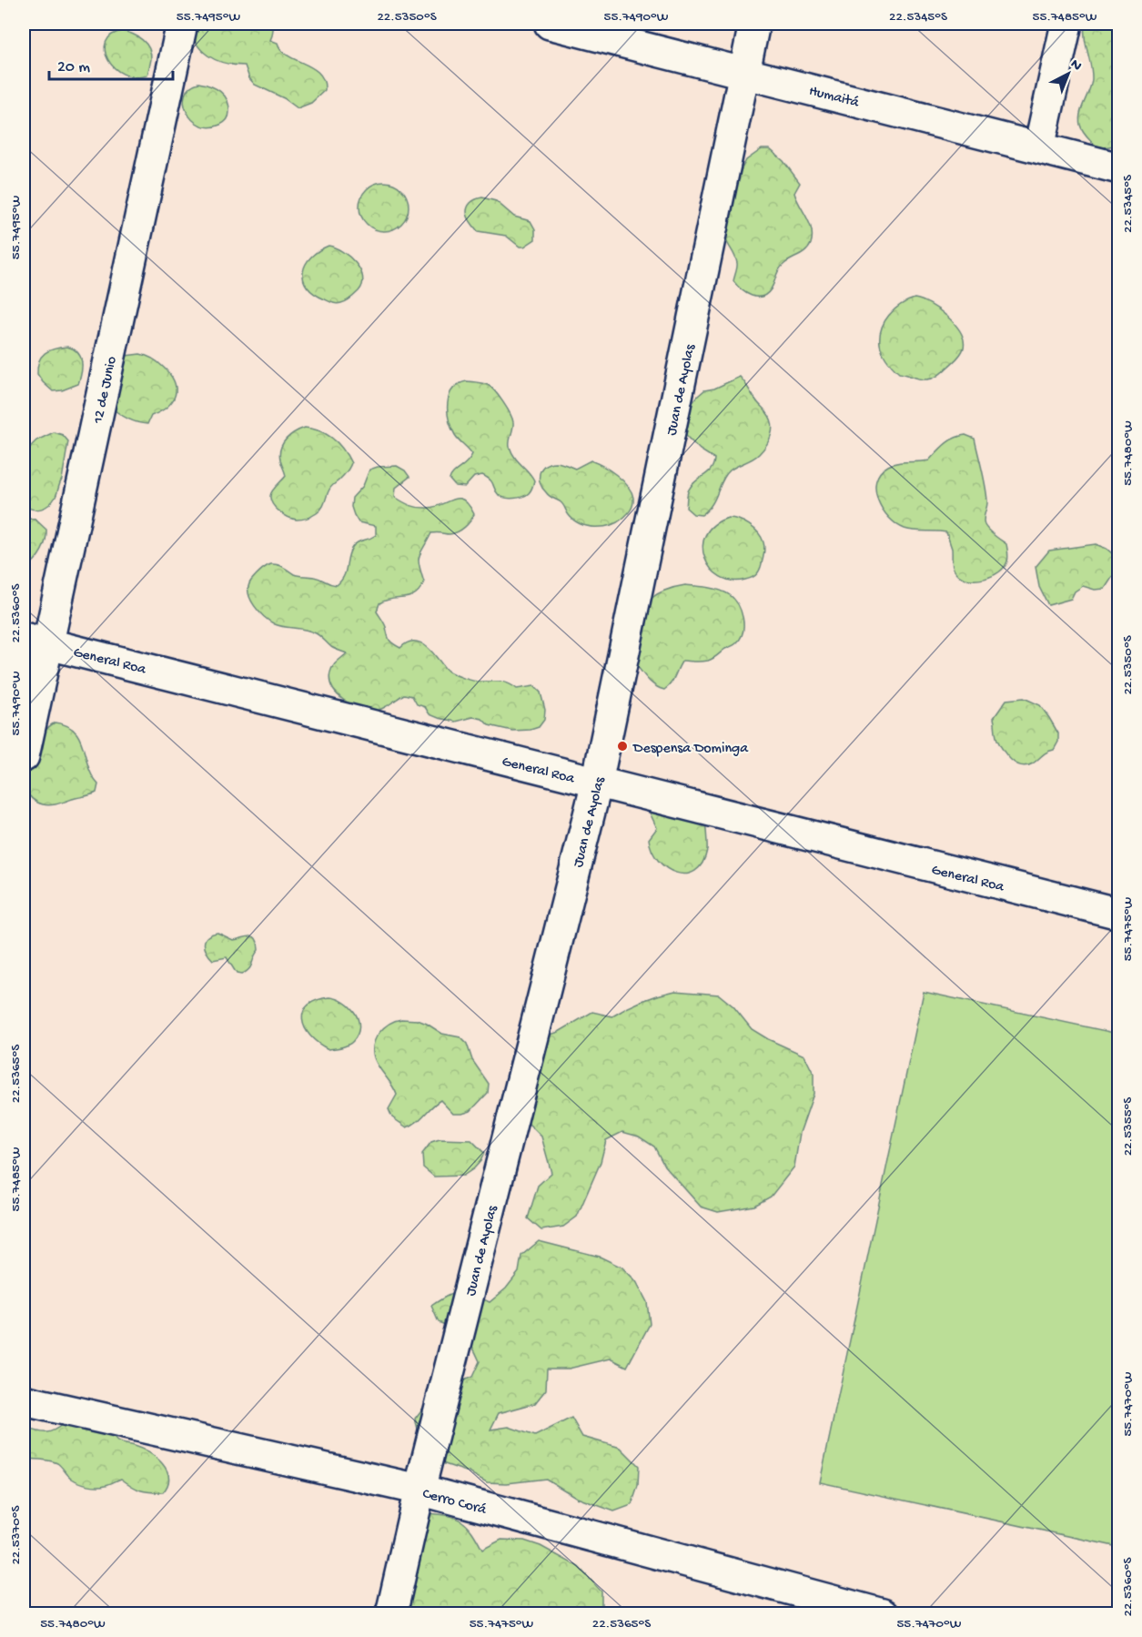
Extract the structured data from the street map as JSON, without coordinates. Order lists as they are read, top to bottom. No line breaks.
{"streets":{"street":["Humaitá","12 de Junio","Juan de Ayolas","General Roa","Cerro Corá"]},"crossings":[["Humaitá","Juan de Ayolas"],["12 de Junio","General Roa"],["Juan de Ayolas","General Roa"],["Juan de Ayolas","Cerro Corá"]],"places":["Despensa Dominga"],"scale_bar":"20 m","north":"top right","coordinates":["55.7495°W","22.5350°S","55.7490°W","22.5345°S","55.7485°W","55.7480°W","22.5360°S","55.7475°W","22.5365°S","22.5355°S","55.7470°W","22.5370°S"]}
